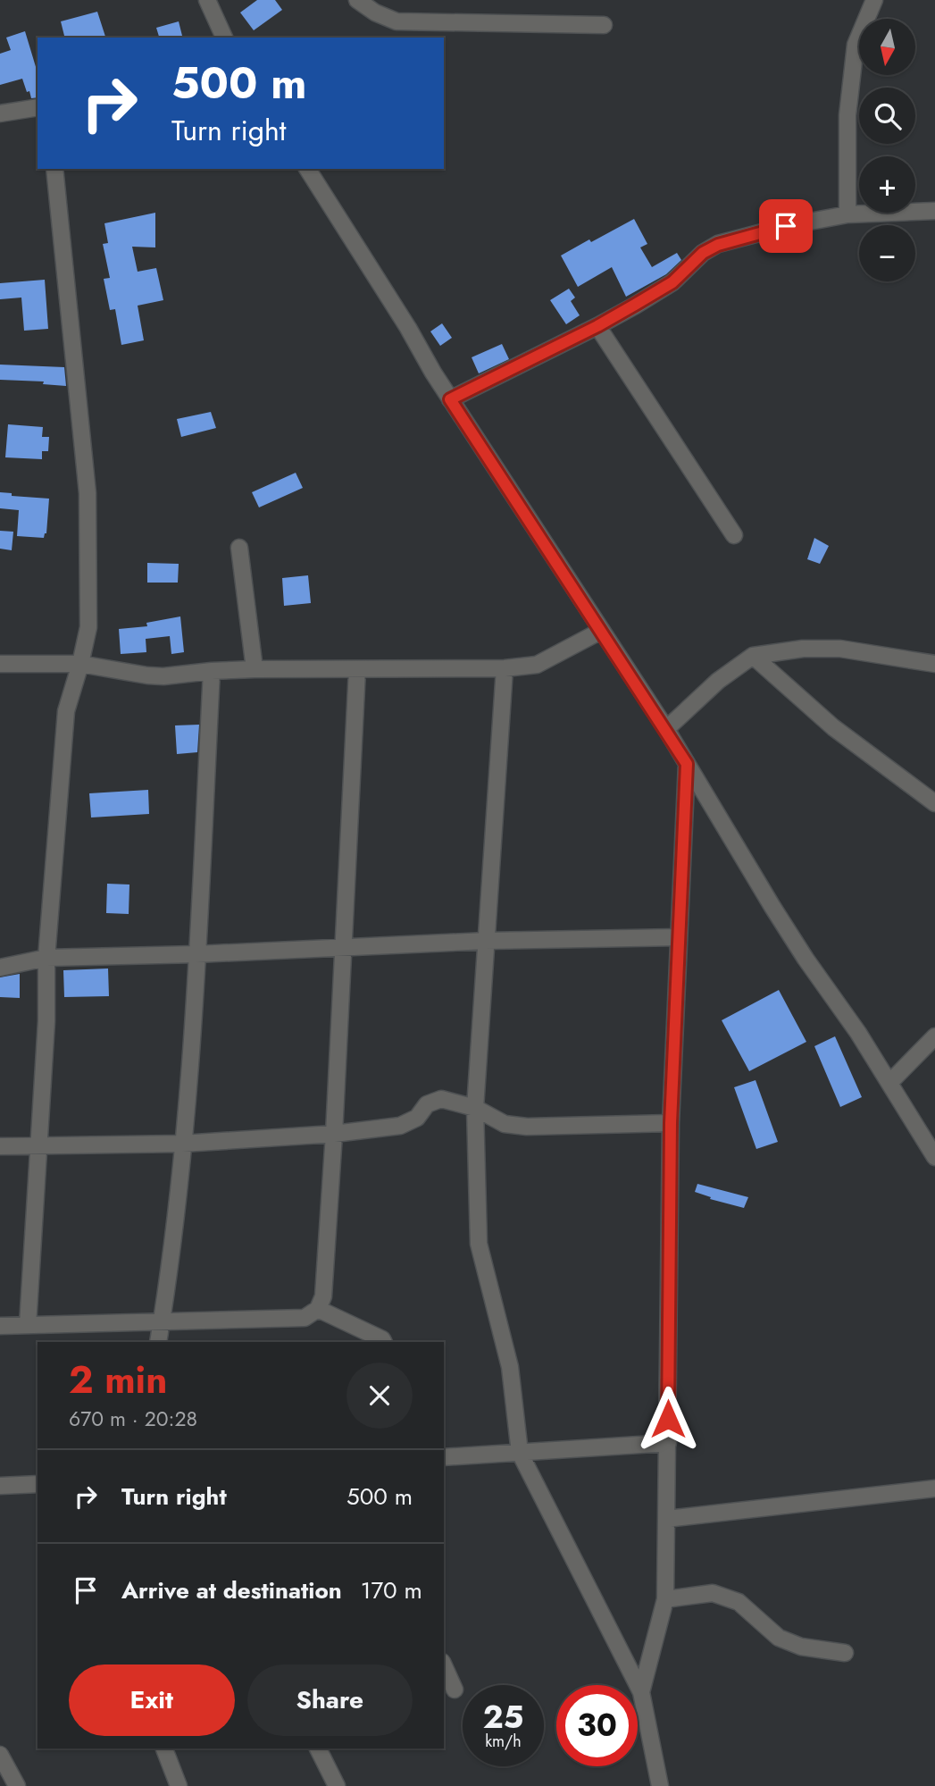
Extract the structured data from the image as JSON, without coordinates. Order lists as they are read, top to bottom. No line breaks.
{"north":"bottom","page":{"map_buttons":["+","−"],"turn":["500 m","Turn right"],"heading":["2 min","670 m · 20:28"],"list":[{"name":"Turn right","value":"500 m"},{"name":"Arrive at destination","value":"170 m"}],"buttons":["Exit","Share"],"speed":"25 km/h","limit":"30"}}
